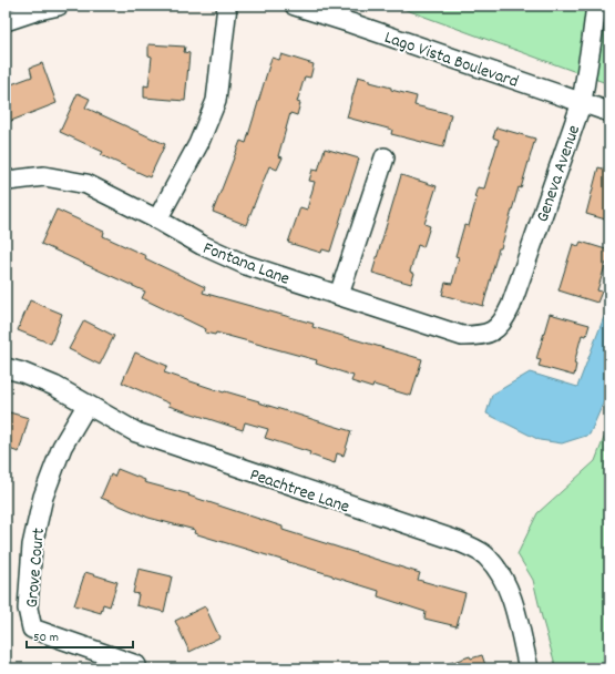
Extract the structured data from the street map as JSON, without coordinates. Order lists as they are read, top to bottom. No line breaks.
{"streets":{"street":["Lago Vista Boulevard","Geneva Avenue","Fontana Lane","Peachtree Lane","Grove Court"]},"crossings":[["Lago Vista Boulevard","Geneva Avenue"],["Geneva Avenue","Fontana Lane"],["Peachtree Lane","Grove Court"]],"scale_bar":"50 m"}
